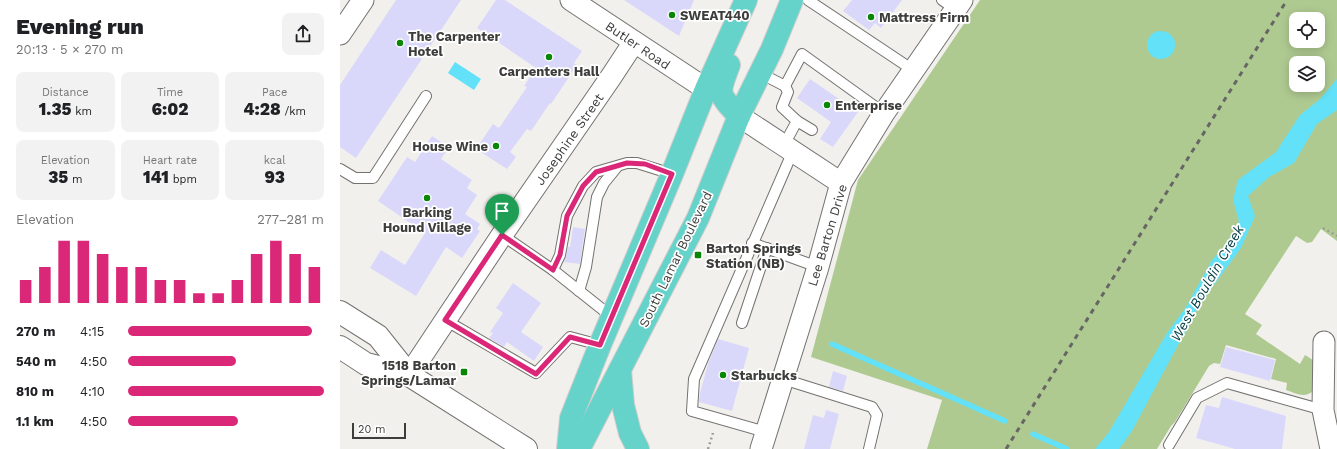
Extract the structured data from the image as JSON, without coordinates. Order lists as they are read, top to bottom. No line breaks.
{"streets":{"main road":["South Lamar Boulevard"],"street":["Butler Road","Josephine Street","Lee Barton Drive"]},"crossings":[["Butler Road","Josephine Street"]],"water":["West Bouldin Creek"],"places":{"other":["SWEAT440","Mattress Firm","The Carpenter Hotel","Carpenters Hall","Enterprise","House Wine","Barking Hound Village","Starbucks"],"transit":["Barton Springs Station (NB)","1518 Barton Springs/Lamar"]},"scale_bar":"20 m","page":{"heading":["Evening run","20:13 · 5 × 270 m"],"stats":[["Distance","1.35 km"],["Time","6:02"],["Pace","4:28 /km"],["Elevation","35 m"],["Heart rate","141 bpm"],["kcal","93"]],"chart":["Elevation","277–281 m"],"list":[{"name":"270 m","note":"4:15"},{"name":"540 m","note":"4:50"},{"name":"810 m","note":"4:10"},{"name":"1.1 km","note":"4:50"}],"scale":"20 m"}}
